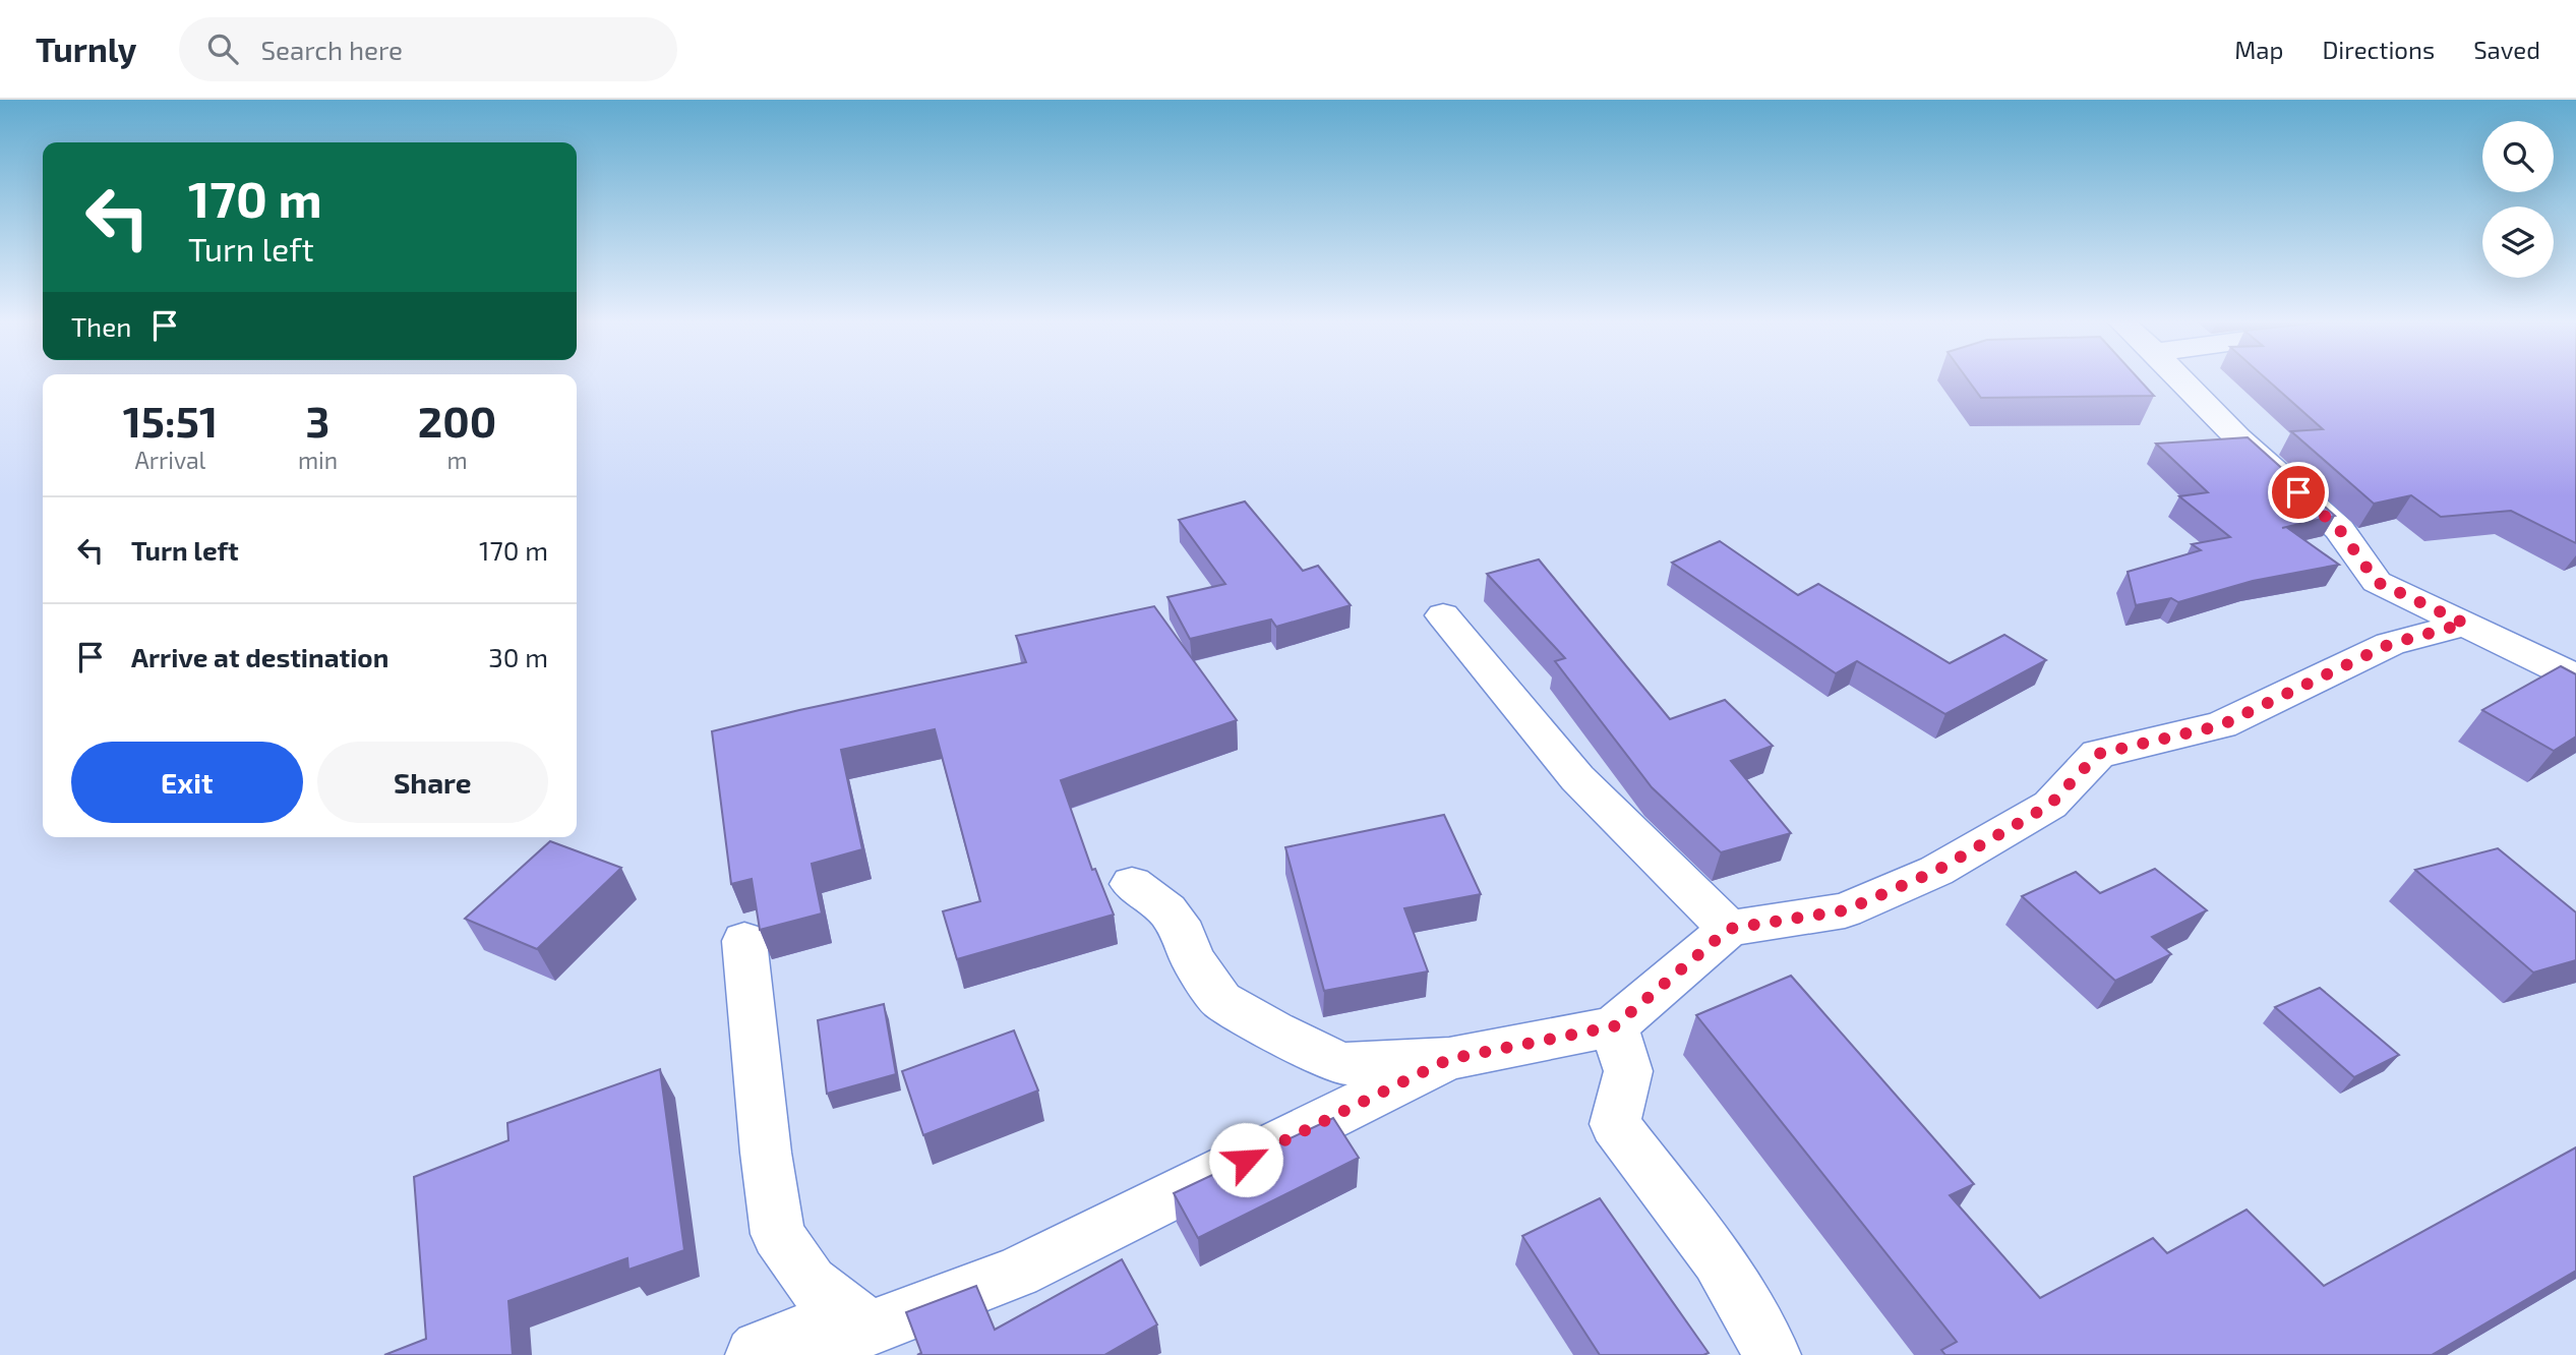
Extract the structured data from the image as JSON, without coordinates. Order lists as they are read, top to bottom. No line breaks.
{"page":{"header":"Turnly","search":"Search here","nav":["Map","Directions","Saved"],"turn":["170 m","Turn left"],"then":"Then","eta":["15:51","Arrival","3","min","200","m"],"list":[{"name":"Turn left","value":"170 m"},{"name":"Arrive at destination","value":"30 m"}],"buttons":["Exit","Share"]}}
